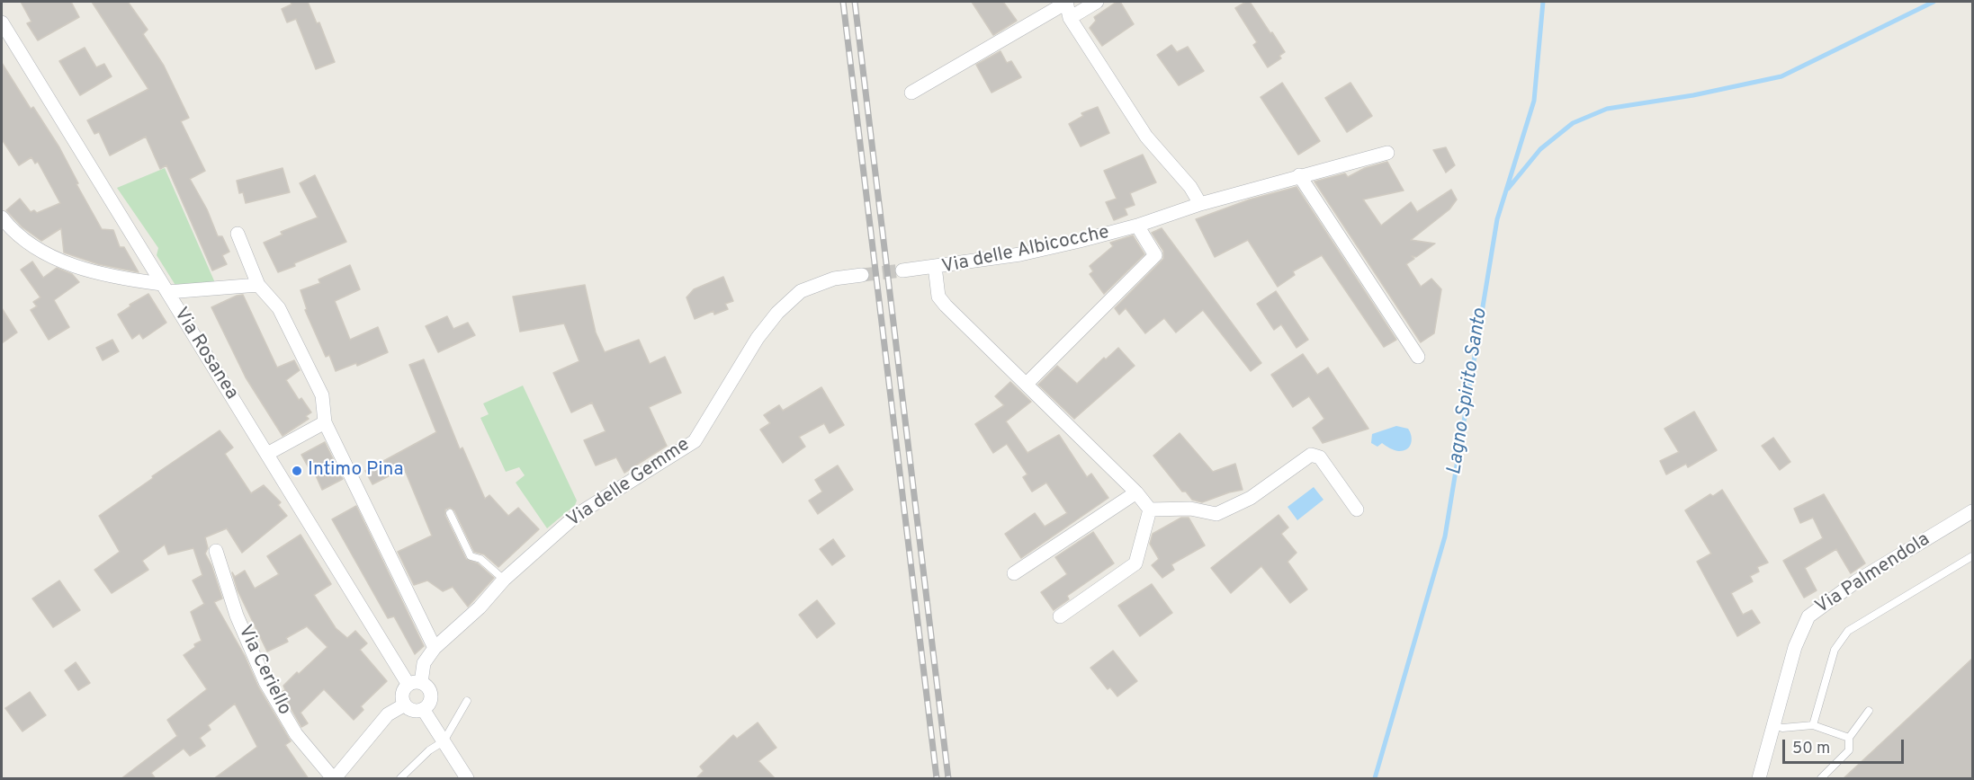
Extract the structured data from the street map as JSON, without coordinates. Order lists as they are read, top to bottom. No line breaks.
{"streets":{"street":["Via delle Albicocche","Via Rosanea","Via delle Gemme","Via Palmendola","Via Ceriello"]},"crossings":[["Via Rosanea","Via delle Gemme"]],"water":["Lagno Spirito Santo"],"places":["Intimo Pina"],"scale_bar":"50 m"}
